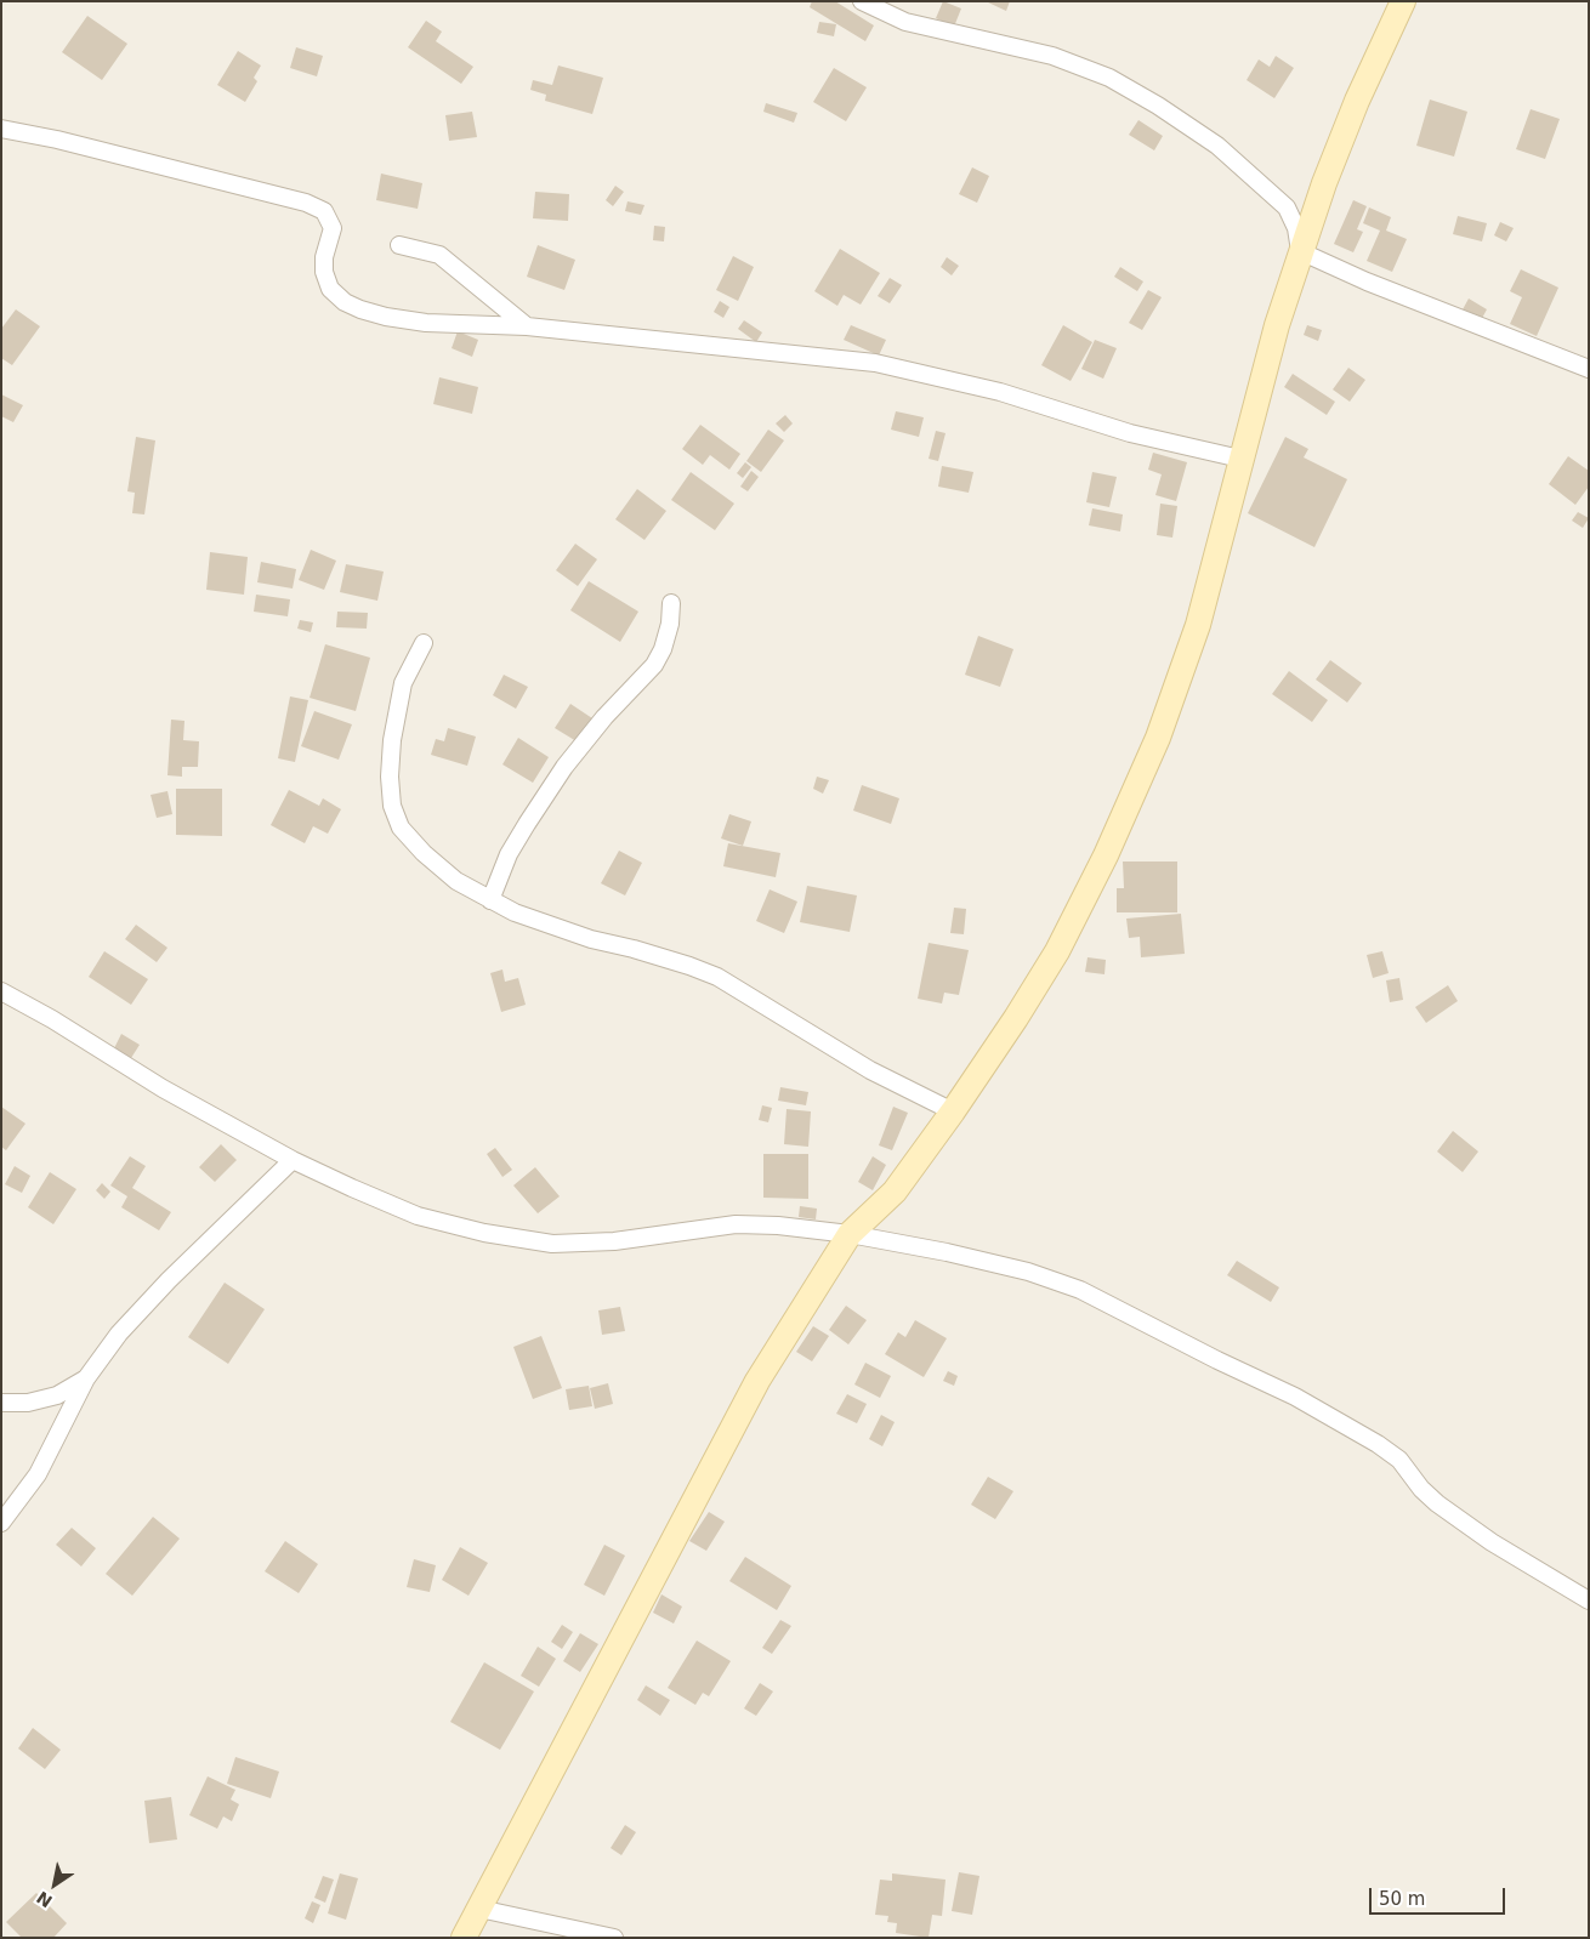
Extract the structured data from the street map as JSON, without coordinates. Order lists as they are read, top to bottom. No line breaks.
{"scale_bar":"50 m","north":"bottom left"}
